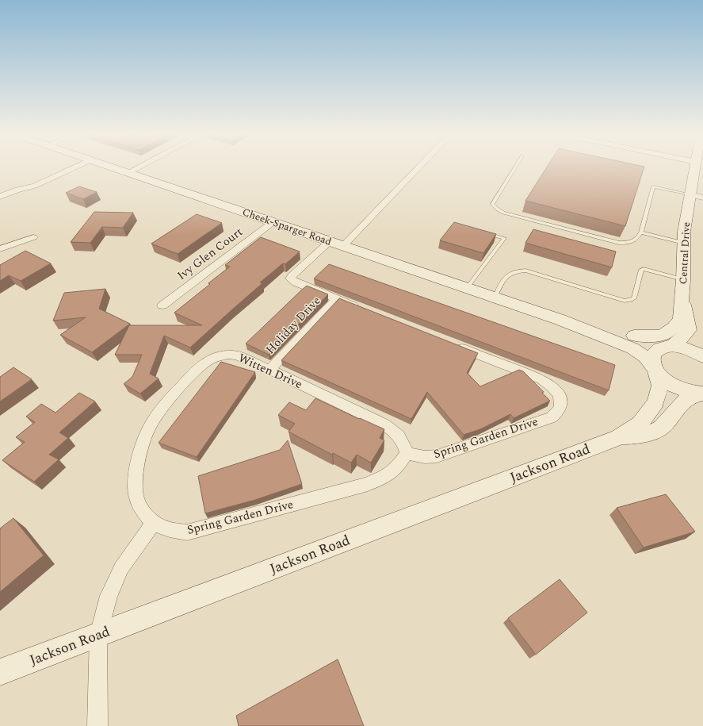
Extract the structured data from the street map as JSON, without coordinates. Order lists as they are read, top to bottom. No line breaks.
{"streets":{"main road":["Cheek-Sparger Road","Central Drive","Jackson Road"],"street":["Ivy Glen Court","Holiday Drive","Witten Drive","Spring Garden Drive"]},"crossings":[["Cheek-Sparger Road","Central Drive"],["Cheek-Sparger Road","Ivy Glen Court"],["Cheek-Sparger Road","Jackson Road"],["Holiday Drive","Witten Drive"],["Witten Drive","Spring Garden Drive"]]}
